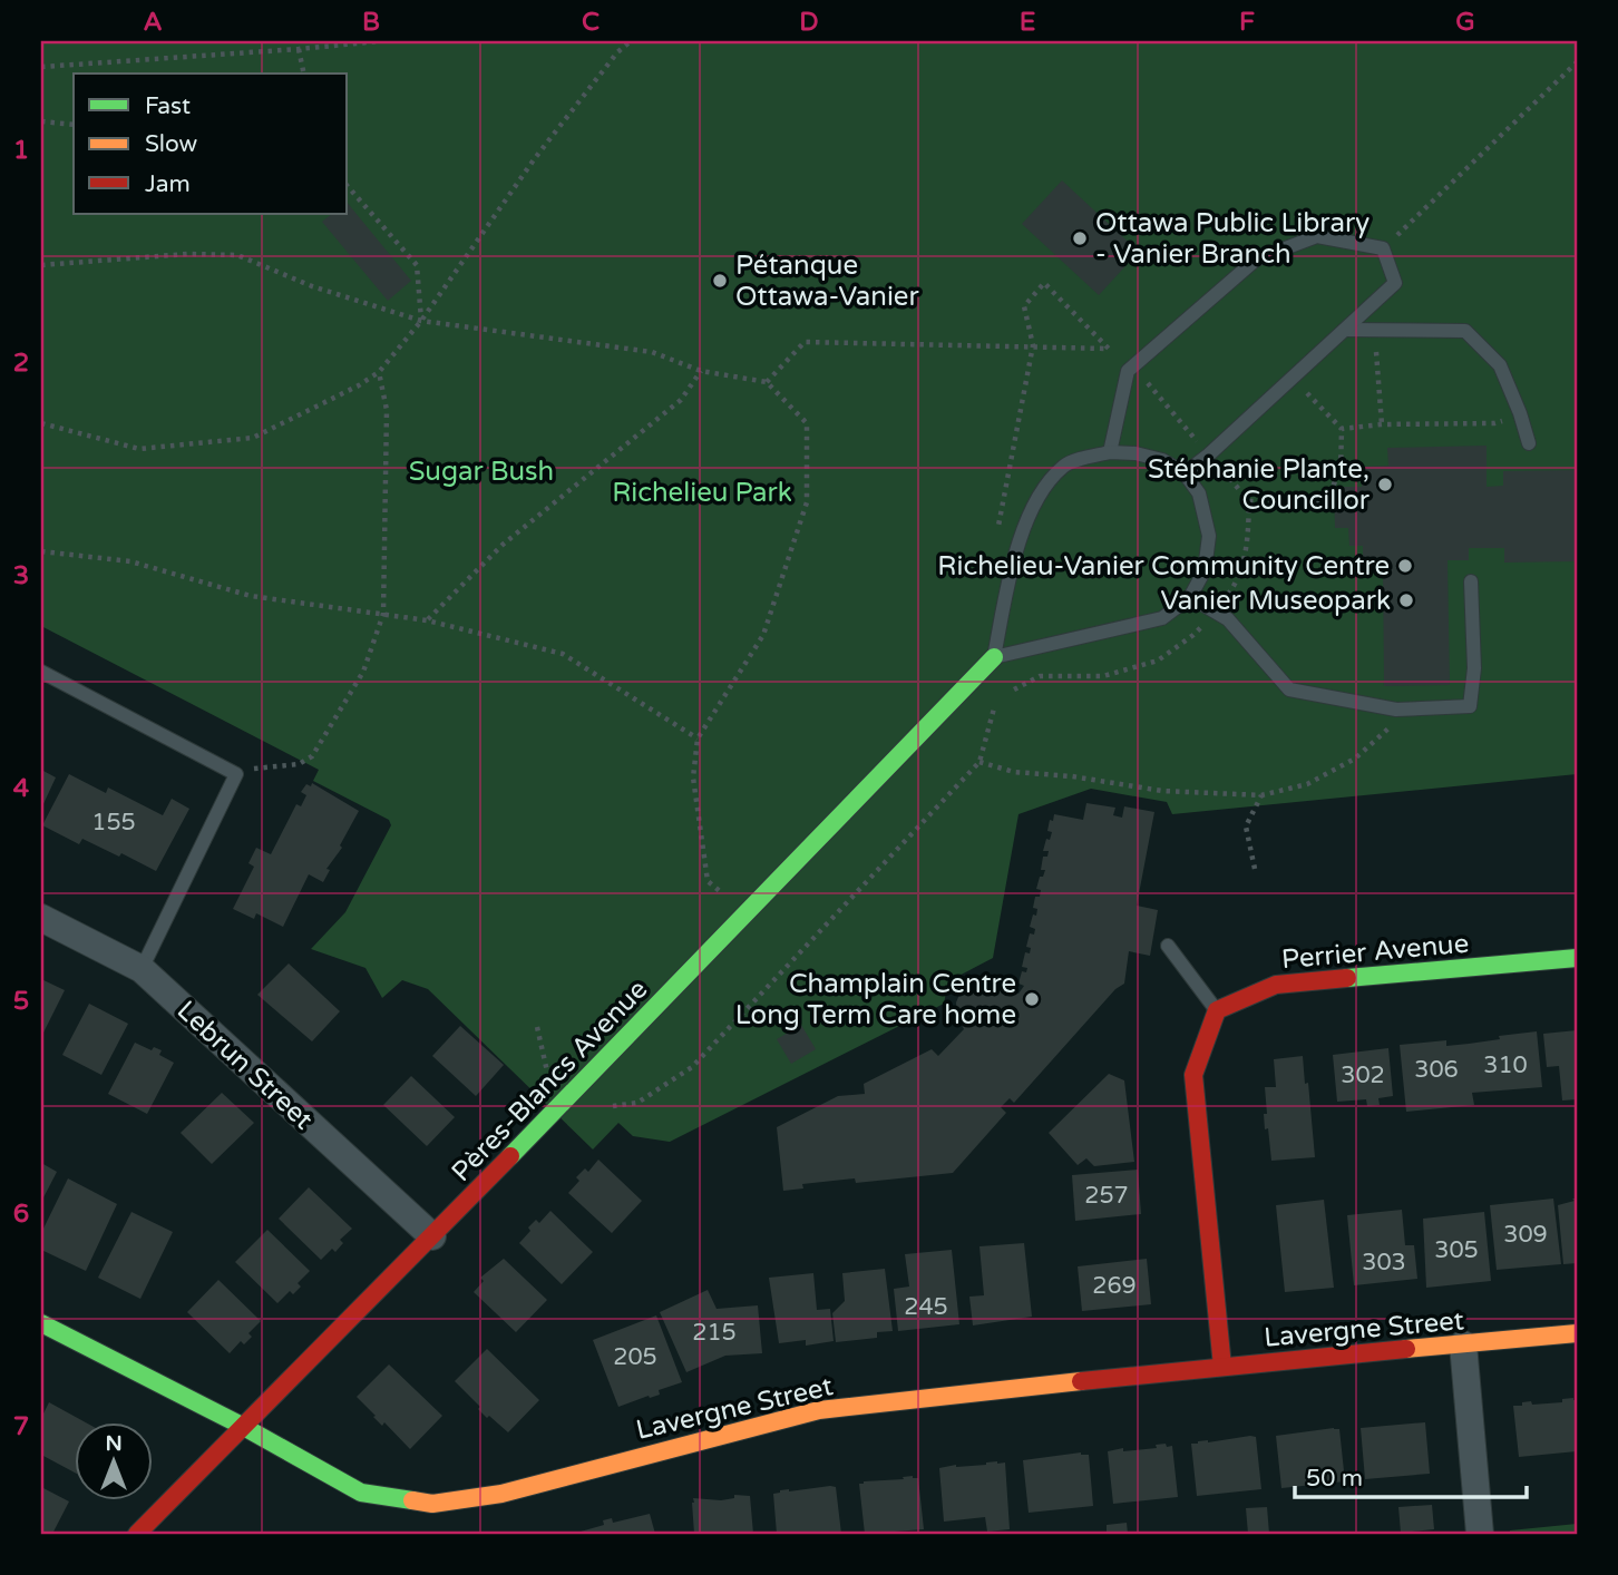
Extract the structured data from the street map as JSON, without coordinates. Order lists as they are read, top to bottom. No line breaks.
{"streets":{"street":["Perrier Avenue","Lebrun Street","Pères-Blancs Avenue","Lavergne Street"]},"crossings":[["Lebrun Street","Pères-Blancs Avenue"],["Pères-Blancs Avenue","Lavergne Street"]],"parks":["Sugar Bush","Richelieu Park"],"places":["Ottawa Public Library - Vanier Branch","Pétanque Ottawa-Vanier","Stéphanie Plante, Councillor","Richelieu-Vanier Community Centre","Vanier Museopark","Champlain Centre Long Term Care home"],"house_numbers":["155","310","306","302","257","309","305","303","269","245","215","205"],"legend":["Fast","Slow","Jam"],"scale_bar":"50 m","north":"top","grid":{"columns":["A","B","C","D","E","F","G"],"rows":["1","2","3","4","5","6","7"]}}
